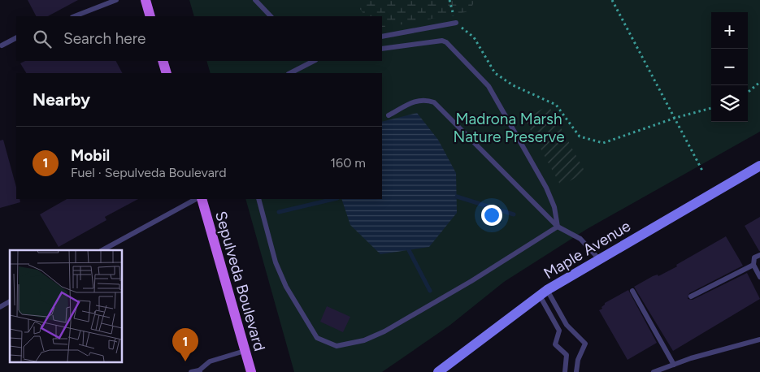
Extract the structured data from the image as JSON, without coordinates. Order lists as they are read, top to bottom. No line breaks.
{"streets":{"main road":["Sepulveda Boulevard"],"street":["Maple Avenue"]},"parks":["Madrona Marsh Nature Preserve"],"page":{"map_buttons":["+","−"],"search":"Search here","heading":"Nearby","list":[{"mark":"1","name":"Mobil","note":"Fuel · Sepulveda Boulevard","value":"160 m"}],"pins":"1"}}
